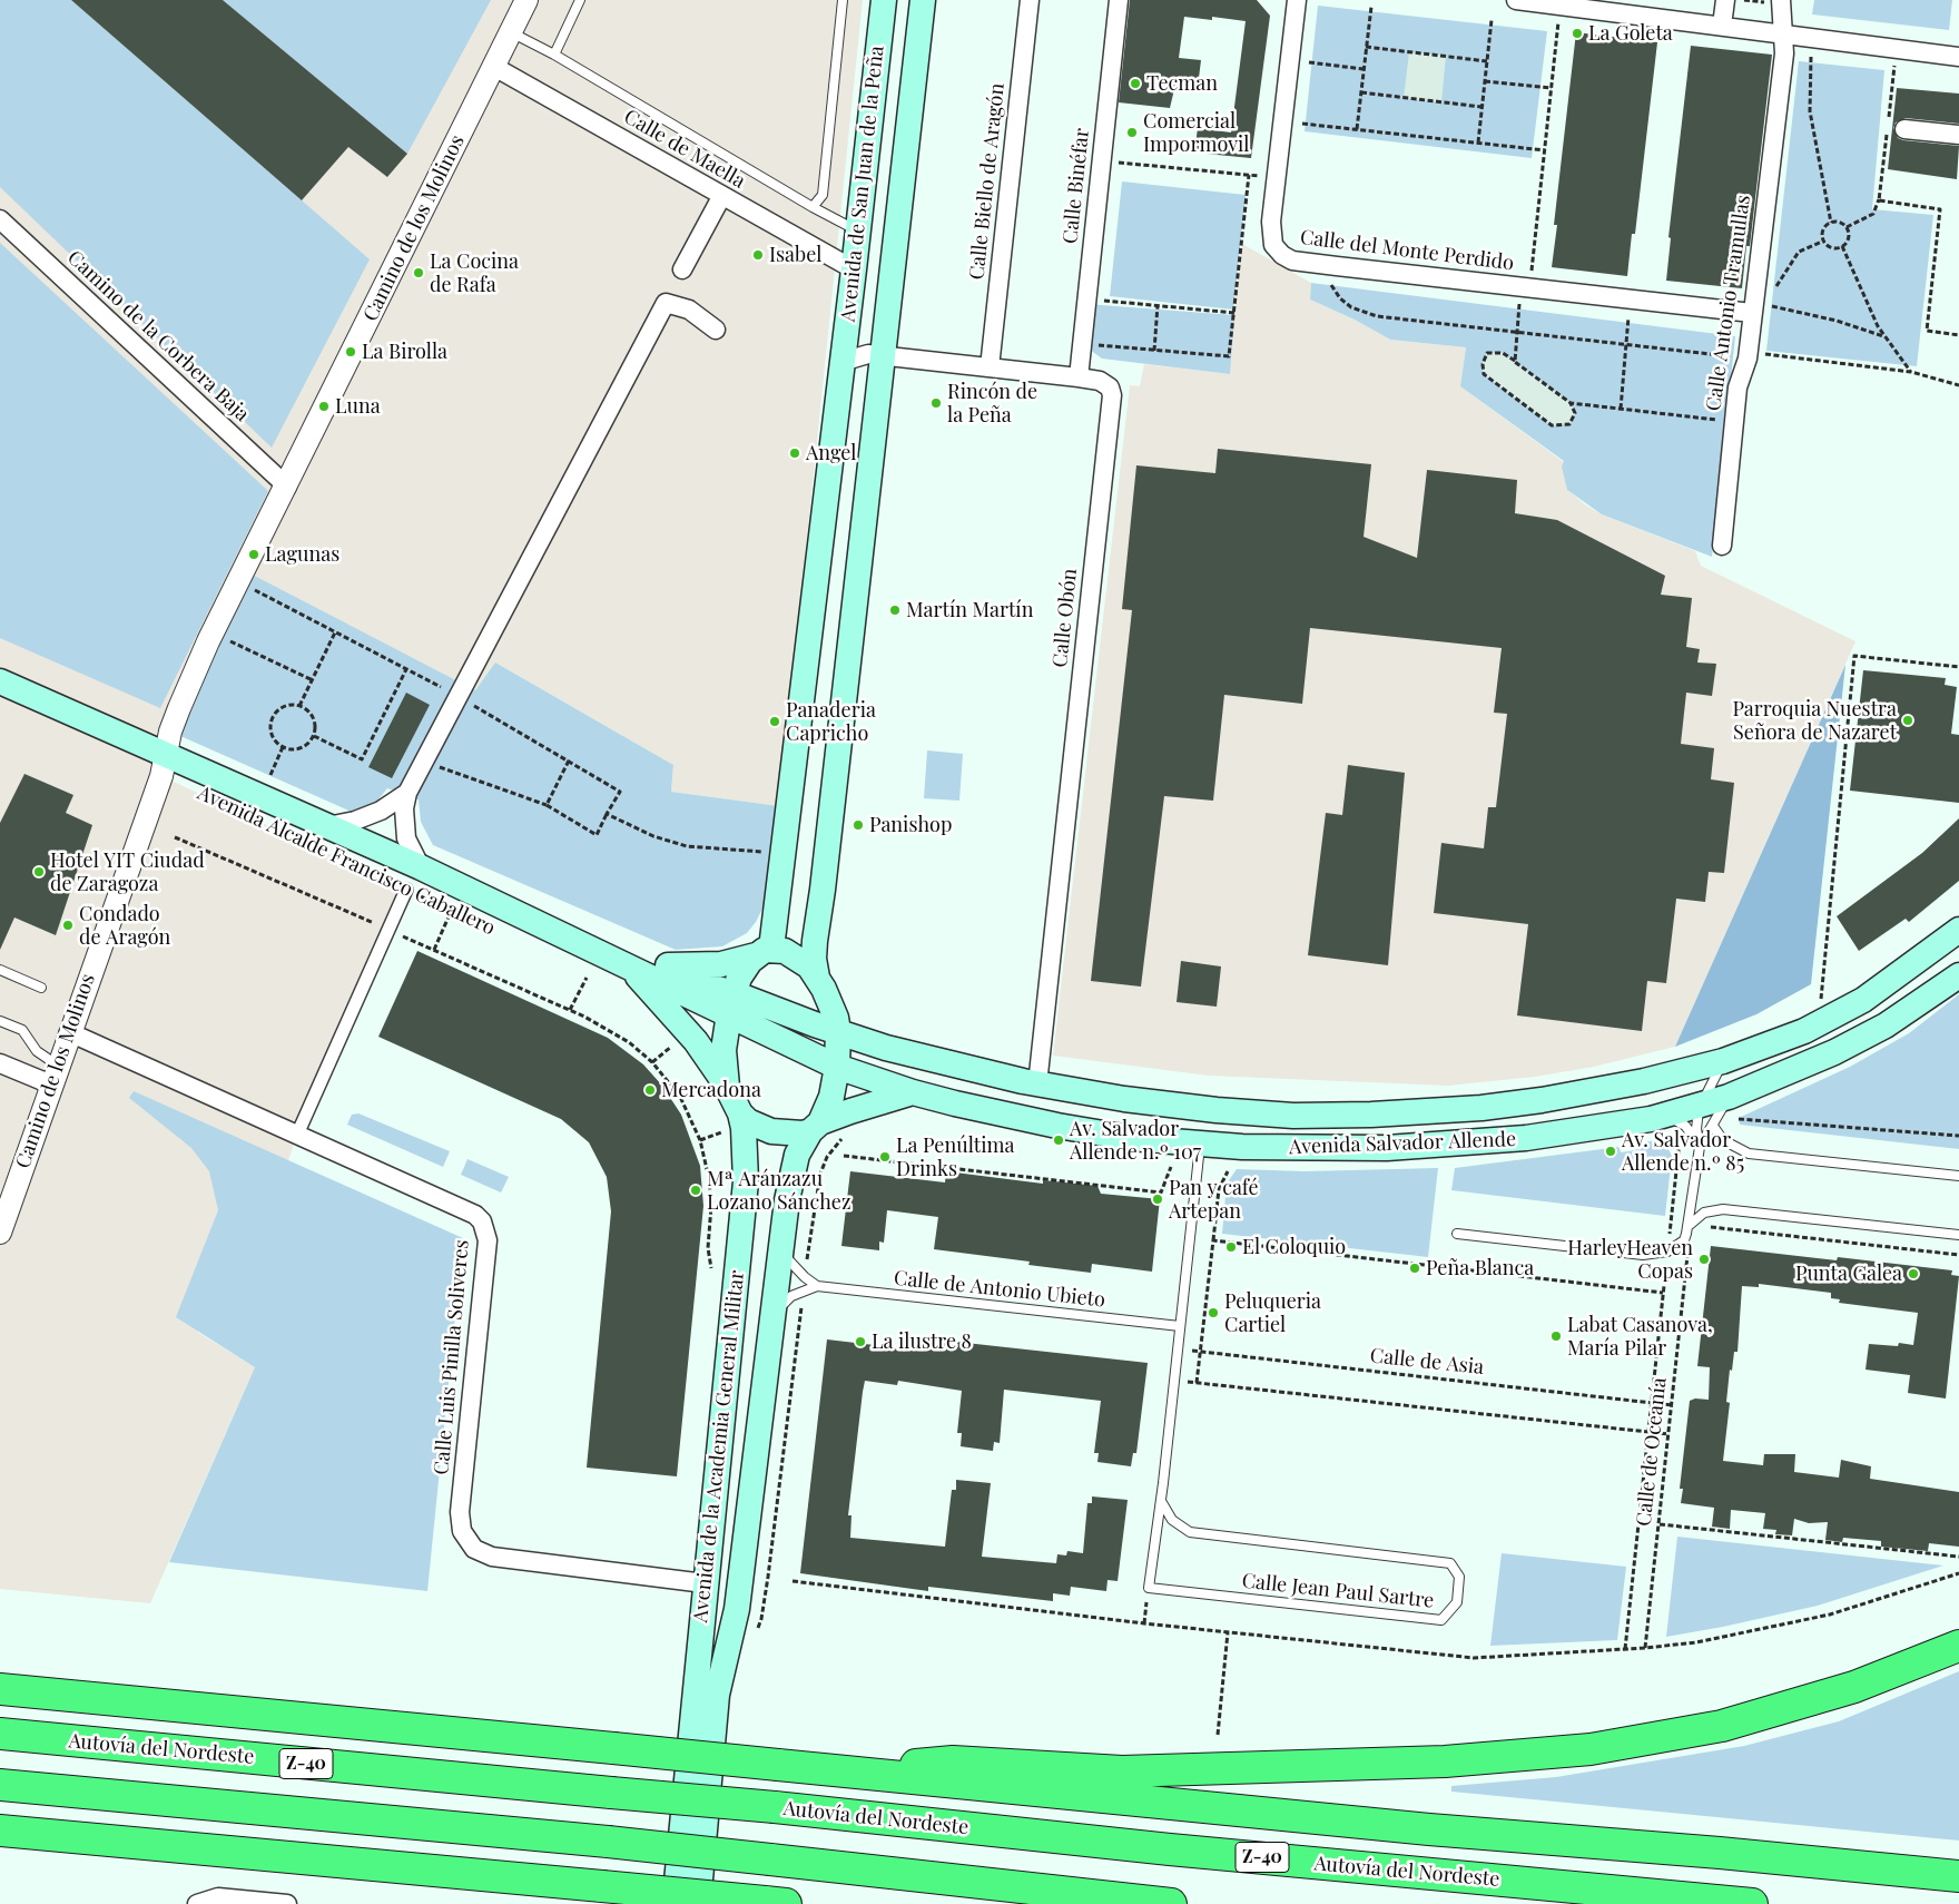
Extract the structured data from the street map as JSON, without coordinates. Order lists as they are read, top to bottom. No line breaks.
{"streets":{"highway":["Autovía del Nordeste","Z-40"],"main road":["Avenida de San Juan de la Peña","Avenida Alcalde Francisco Caballero","Avenida Salvador Allende","Avenida de la Academia General Militar"],"street":["Calle de Maella","Calle Biello de Aragón","Calle Binéfar","Camino de los Molinos","Calle del Monte Perdido","Calle Antonio Tramullas","Camino de la Corbera Baja","Calle Obón","Calle Luis Pinilla Soliveres"],"lane":["Calle de Antonio Ubieto","Calle Jean Paul Sartre"],"path":["Calle de Asia","Calle de Oceanía"]},"crossings":[["Calle de Maella","Avenida de San Juan de la Peña"],["Calle de Maella","Camino de los Molinos"],["Calle Biello de Aragón","Calle Obón"],["Avenida de San Juan de la Peña","Calle Obón"],["Avenida de San Juan de la Peña","Avenida Alcalde Francisco Caballero"],["Avenida de San Juan de la Peña","Avenida Salvador Allende"],["Avenida de San Juan de la Peña","Avenida de la Academia General Militar"],["Calle Binéfar","Calle Obón"],["Camino de los Molinos","Camino de la Corbera Baja"],["Camino de los Molinos","Avenida Alcalde Francisco Caballero"],["Camino de los Molinos","Calle Luis Pinilla Soliveres"],["Calle del Monte Perdido","Calle Antonio Tramullas"],["Calle Obón","Avenida Salvador Allende"],["Avenida Alcalde Francisco Caballero","Avenida Salvador Allende"],["Avenida Alcalde Francisco Caballero","Avenida de la Academia General Militar"],["Avenida Salvador Allende","Avenida de la Academia General Militar"],["Calle Luis Pinilla Soliveres","Avenida de la Academia General Militar"],["Calle de Asia","Calle de Oceanía"]],"places":["La Goleta","Tecman","Comercial Impormovil","Isabel","La Cocina de Rafa","La Birolla","Rincón de la Peña","Luna","Angel","Lagunas","Martín Martín","Parroquia Nuestra Señora de Nazaret","Panaderia Capricho","Panishop","Hotel YIT Ciudad de Zaragoza","Condado de Aragón","Mercadona","Av. Salvador Allende n.º 107","Av. Salvador Allende n.º 85","La Penúltima Drinks","Mª Aránzazu Lozano Sánchez","Pan y café Artepan","El Coloquio","HarleyHeaven Copas","Peña Blanca","Punta Galea","Peluqueria Cartiel","Labat Casanova, María Pilar","La ilustre 8"]}
